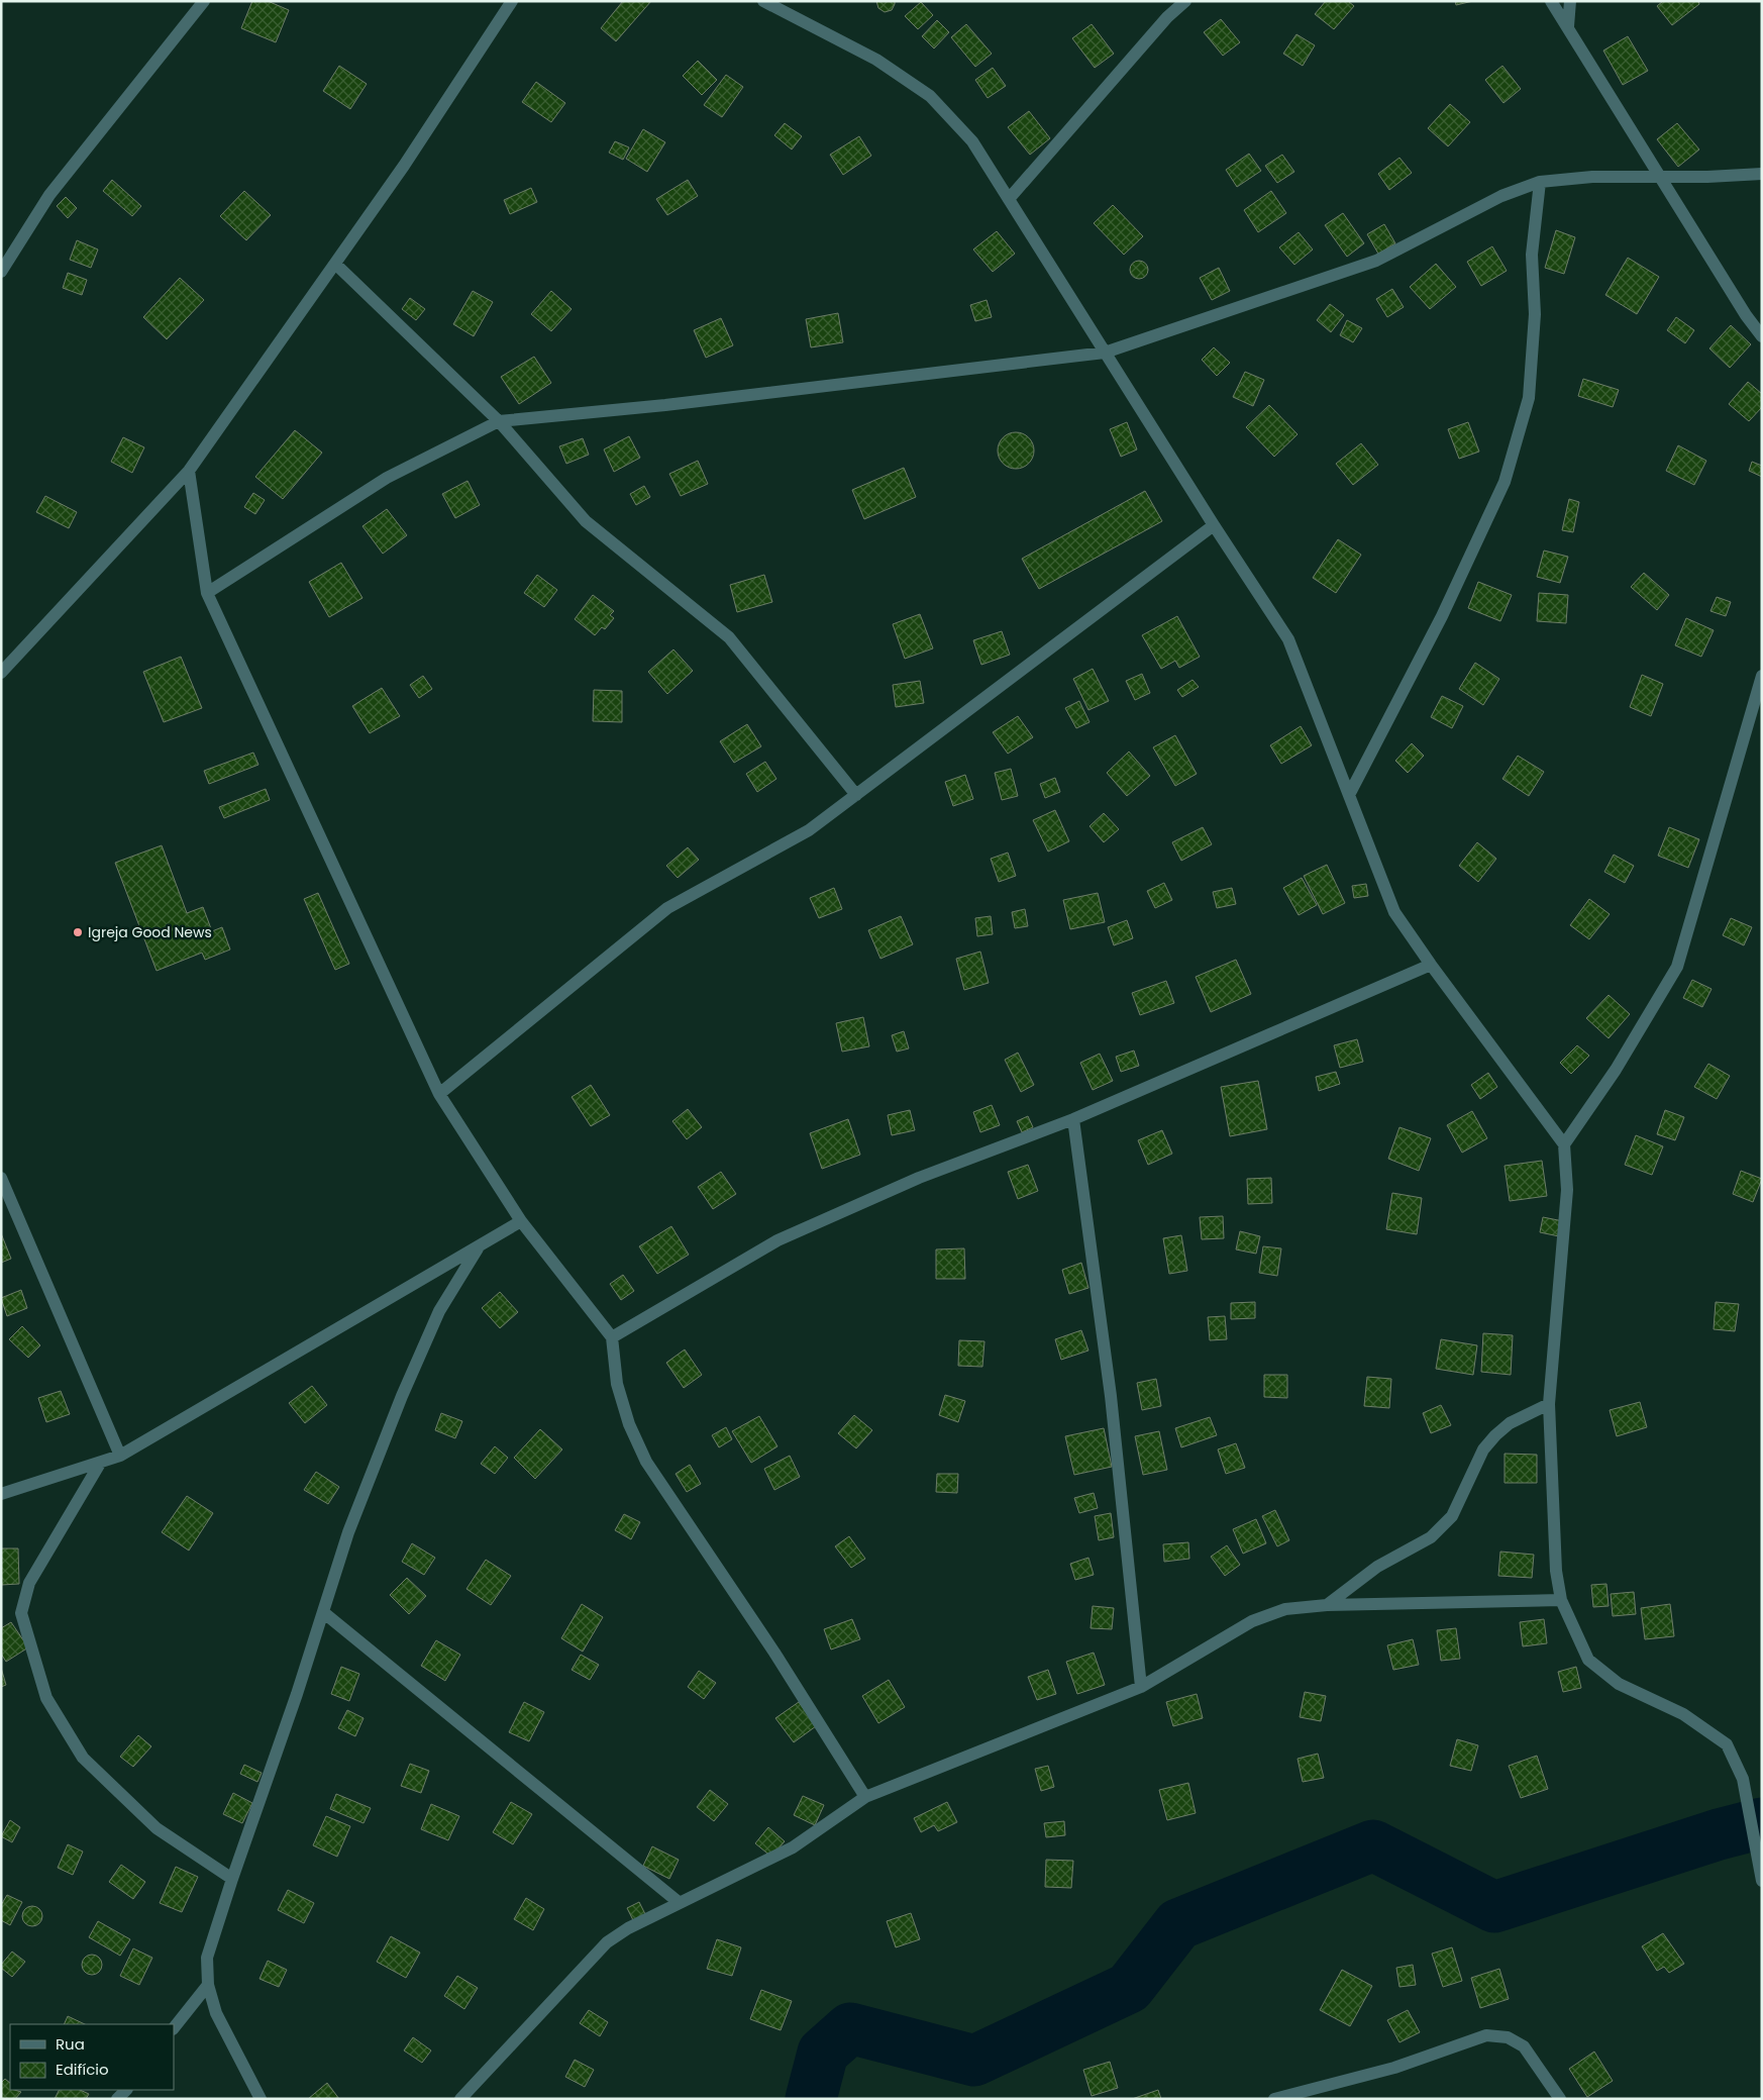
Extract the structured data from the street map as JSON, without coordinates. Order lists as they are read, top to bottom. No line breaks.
{"places":["Igreja Good News"],"legend":["Rua","Edifício"]}
